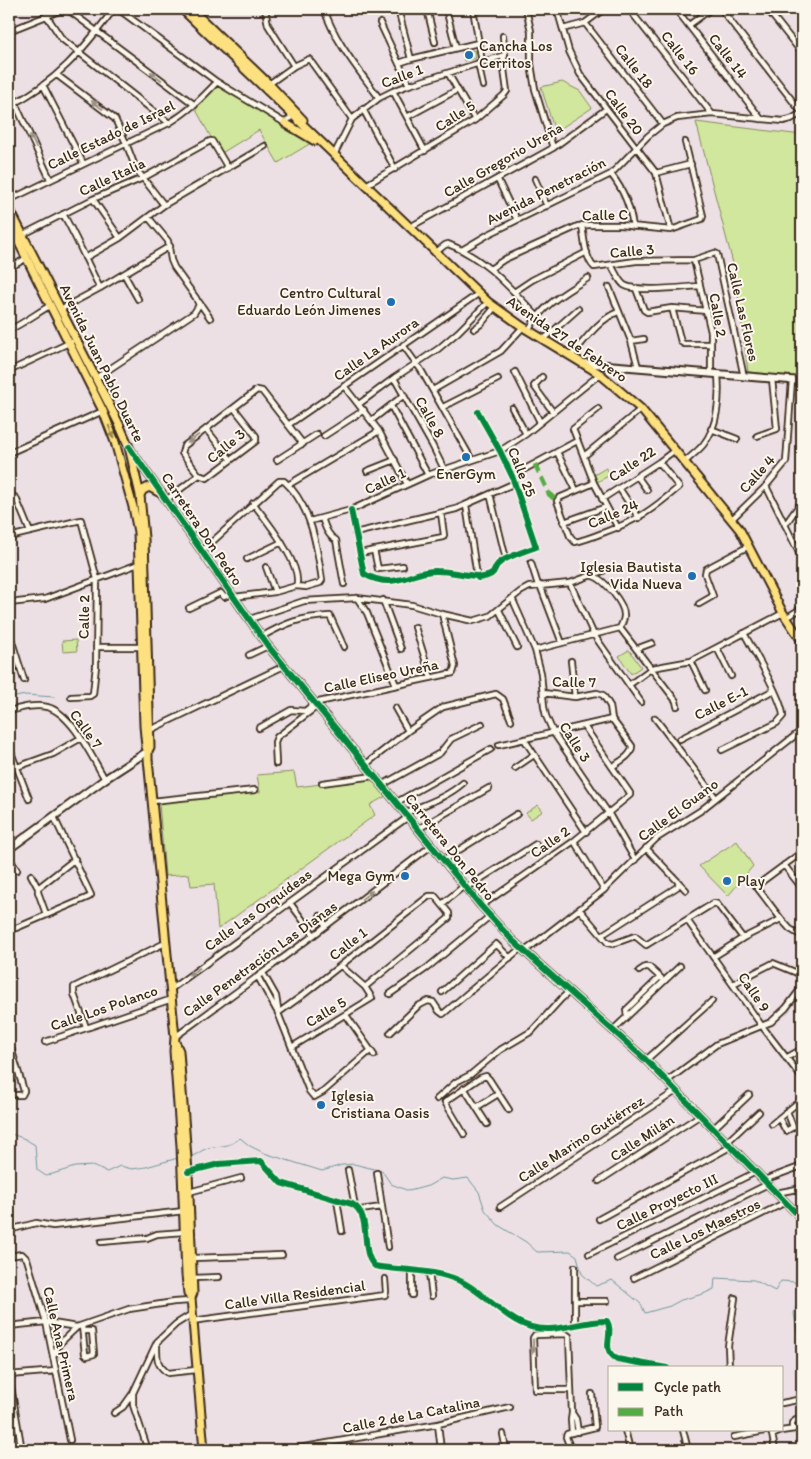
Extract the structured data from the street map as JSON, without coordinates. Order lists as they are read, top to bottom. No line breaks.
{"streets":{"main road":["Avenida 27 de Febrero","Avenida Juan Pablo Duarte"],"street":["Calle 16","Calle 14","Calle 18","Calle 1","Calle 20","Calle 5","Calle Estado de Israel","Calle Gregorio Ureña","Calle Italia","Avenida Penetración","Calle C","Calle 3","Calle Las Flores","Calle 2","Calle La Aurora","Calle 8","Calle 22","Calle 25","Calle 4","Calle 24","Carretera Don Pedro","Calle Eliseo Ureña","Calle 7","Calle E-1","Calle El Guano","Calle Las Orquídeas","Calle Penetración Las Dianas","Calle 9","Calle Los Polanco","Calle Milán","Calle Marino Gutiérrez","Calle Proyecto III","Calle Los Maestros","Calle Villa Residencial","Calle Ana Primera","Calle 2 de La Catalina"]},"crossings":[["Calle 16","Avenida Penetración"],["Calle 14","Avenida Penetración"],["Calle 18","Avenida Penetración"],["Calle 1","Calle 5"],["Calle 1","Avenida 27 de Febrero"],["Calle 1","Calle 8"],["Calle 1","Calle 25"],["Calle 20","Calle Gregorio Ureña"],["Calle 20","Avenida Penetración"],["Calle 20","Calle C"],["Calle 5","Avenida 27 de Febrero"],["Calle Gregorio Ureña","Avenida 27 de Febrero"],["Calle Italia","Avenida Juan Pablo Duarte"],["Calle 3","Calle Las Flores"],["Calle 3","Calle 2"],["Calle 3","Calle 7"],["Calle 3","Calle El Guano"],["Calle 2","Carretera Don Pedro"],["Calle 2","Calle 7"],["Avenida 27 de Febrero","Calle La Aurora"],["Avenida 27 de Febrero","Calle 22"],["Avenida 27 de Febrero","Calle 4"],["Avenida Juan Pablo Duarte","Carretera Don Pedro"],["Calle 22","Calle 24"],["Carretera Don Pedro","Calle Eliseo Ureña"],["Carretera Don Pedro","Calle El Guano"],["Carretera Don Pedro","Calle Las Orquídeas"],["Carretera Don Pedro","Calle Penetración Las Dianas"],["Carretera Don Pedro","Calle Milán"],["Carretera Don Pedro","Calle Marino Gutiérrez"],["Carretera Don Pedro","Calle Proyecto III"],["Carretera Don Pedro","Calle Los Maestros"]],"one_way":["Calle Las Orquídeas","Calle Penetración Las Dianas"],"places":["Cancha Los Cerritos","Centro Cultural Eduardo León Jimenes","EnerGym","Iglesia Bautista Vida Nueva","Mega Gym","Play","Iglesia Cristiana Oasis"],"legend":["Cycle path","Path"]}
